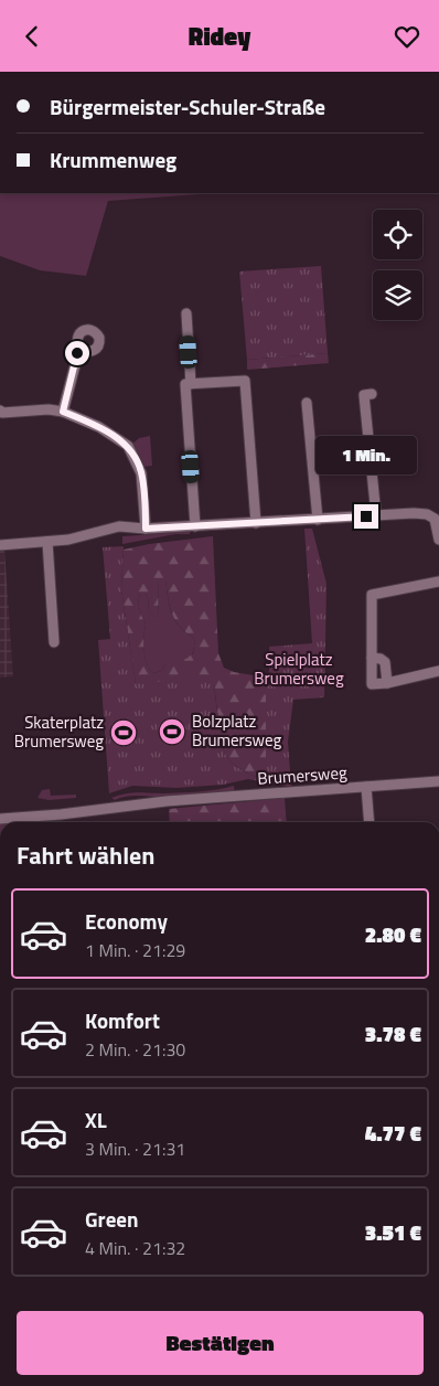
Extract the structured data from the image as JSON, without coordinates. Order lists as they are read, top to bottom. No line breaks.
{"streets":{"street":["Brumersweg"]},"parks":["Spielplatz Brumersweg"],"places":{"sports":["Bolzplatz Brumersweg","Skaterplatz Brumersweg"]},"page":{"header":"Ridey","banner":["Bürgermeister-Schuler-Straße","Krummenweg"],"bubble":"1 Min.","heading":"Fahrt wählen","list":[{"name":"Economy","note":"1 Min. · 21:29","value":"2.80 €"},{"name":"Komfort","note":"2 Min. · 21:30","value":"3.78 €"},{"name":"XL","note":"3 Min. · 21:31","value":"4.77 €"},{"name":"Green","note":"4 Min. · 21:32","value":"3.51 €"}],"buttons":"Bestätigen"}}
